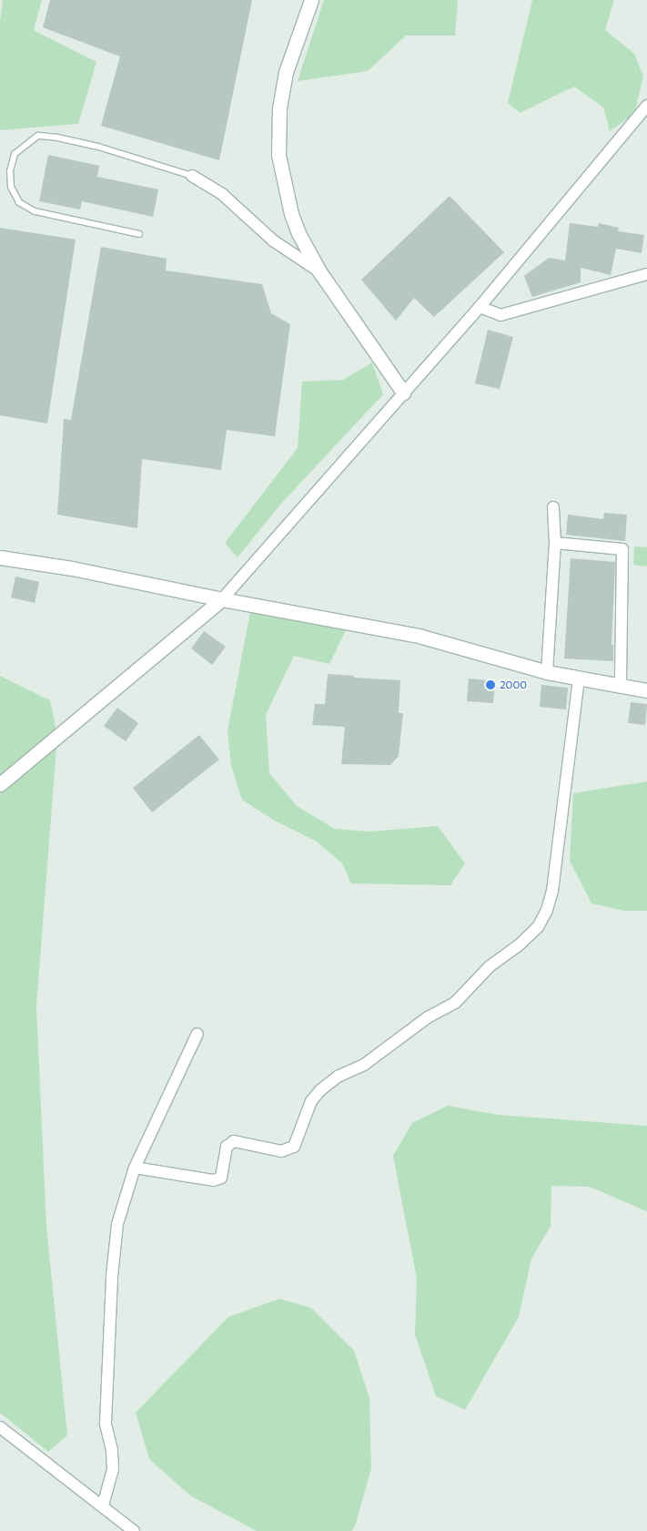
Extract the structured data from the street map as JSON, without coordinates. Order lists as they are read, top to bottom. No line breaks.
{"places":["2000"]}
